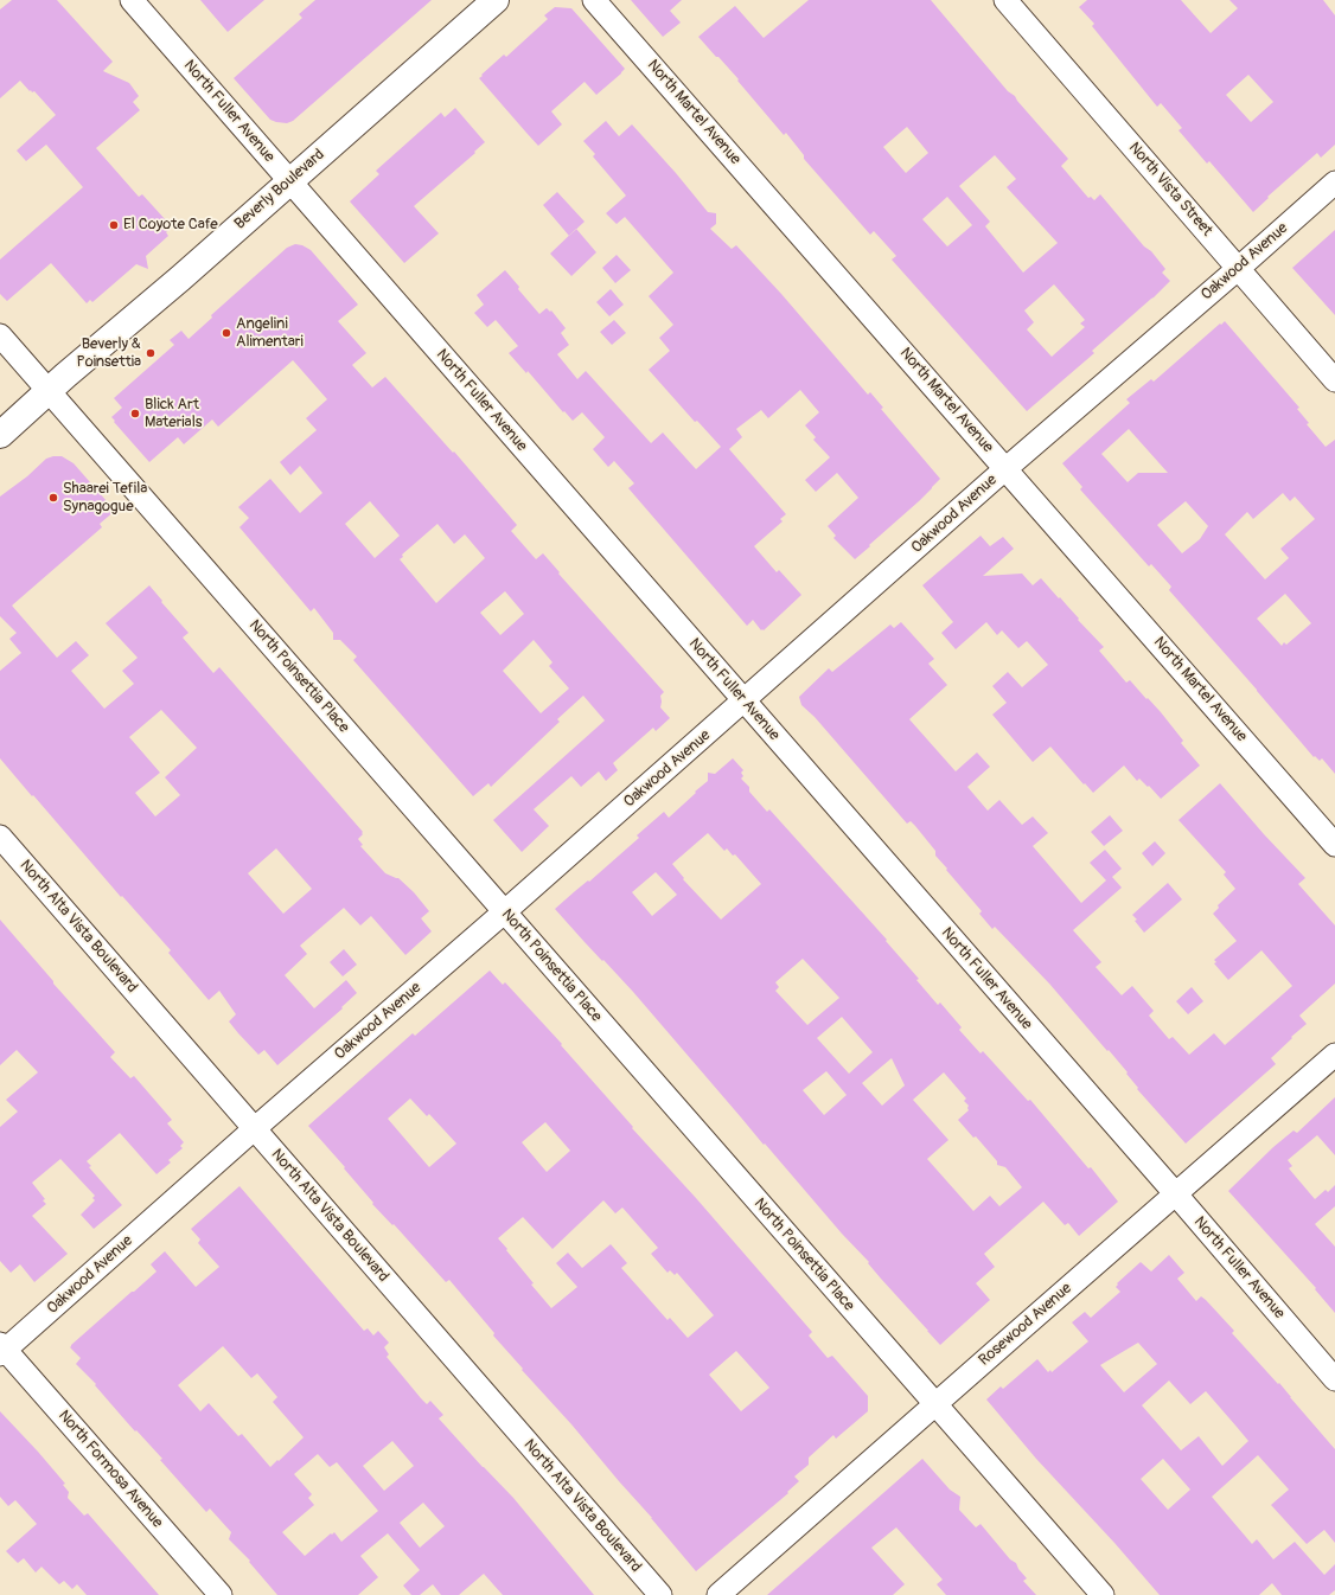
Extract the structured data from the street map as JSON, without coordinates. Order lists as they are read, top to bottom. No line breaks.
{"streets":{"main road":["Beverly Boulevard"],"street":["North Fuller Avenue","North Martel Avenue","North Vista Street","Oakwood Avenue","North Poinsettia Place","North Alta Vista Boulevard","Rosewood Avenue","North Formosa Avenue"]},"crossings":[["North Fuller Avenue","Beverly Boulevard"],["North Fuller Avenue","Oakwood Avenue"],["North Fuller Avenue","Rosewood Avenue"],["North Martel Avenue","Oakwood Avenue"],["Beverly Boulevard","North Poinsettia Place"],["North Vista Street","Oakwood Avenue"],["Oakwood Avenue","North Poinsettia Place"],["Oakwood Avenue","North Alta Vista Boulevard"],["Oakwood Avenue","North Formosa Avenue"],["North Poinsettia Place","Rosewood Avenue"]],"places":["El Coyote Cafe","Angelini Alimentari","Beverly & Poinsettia","Blick Art Materials","Shaarei Tefila Synagogue"]}
